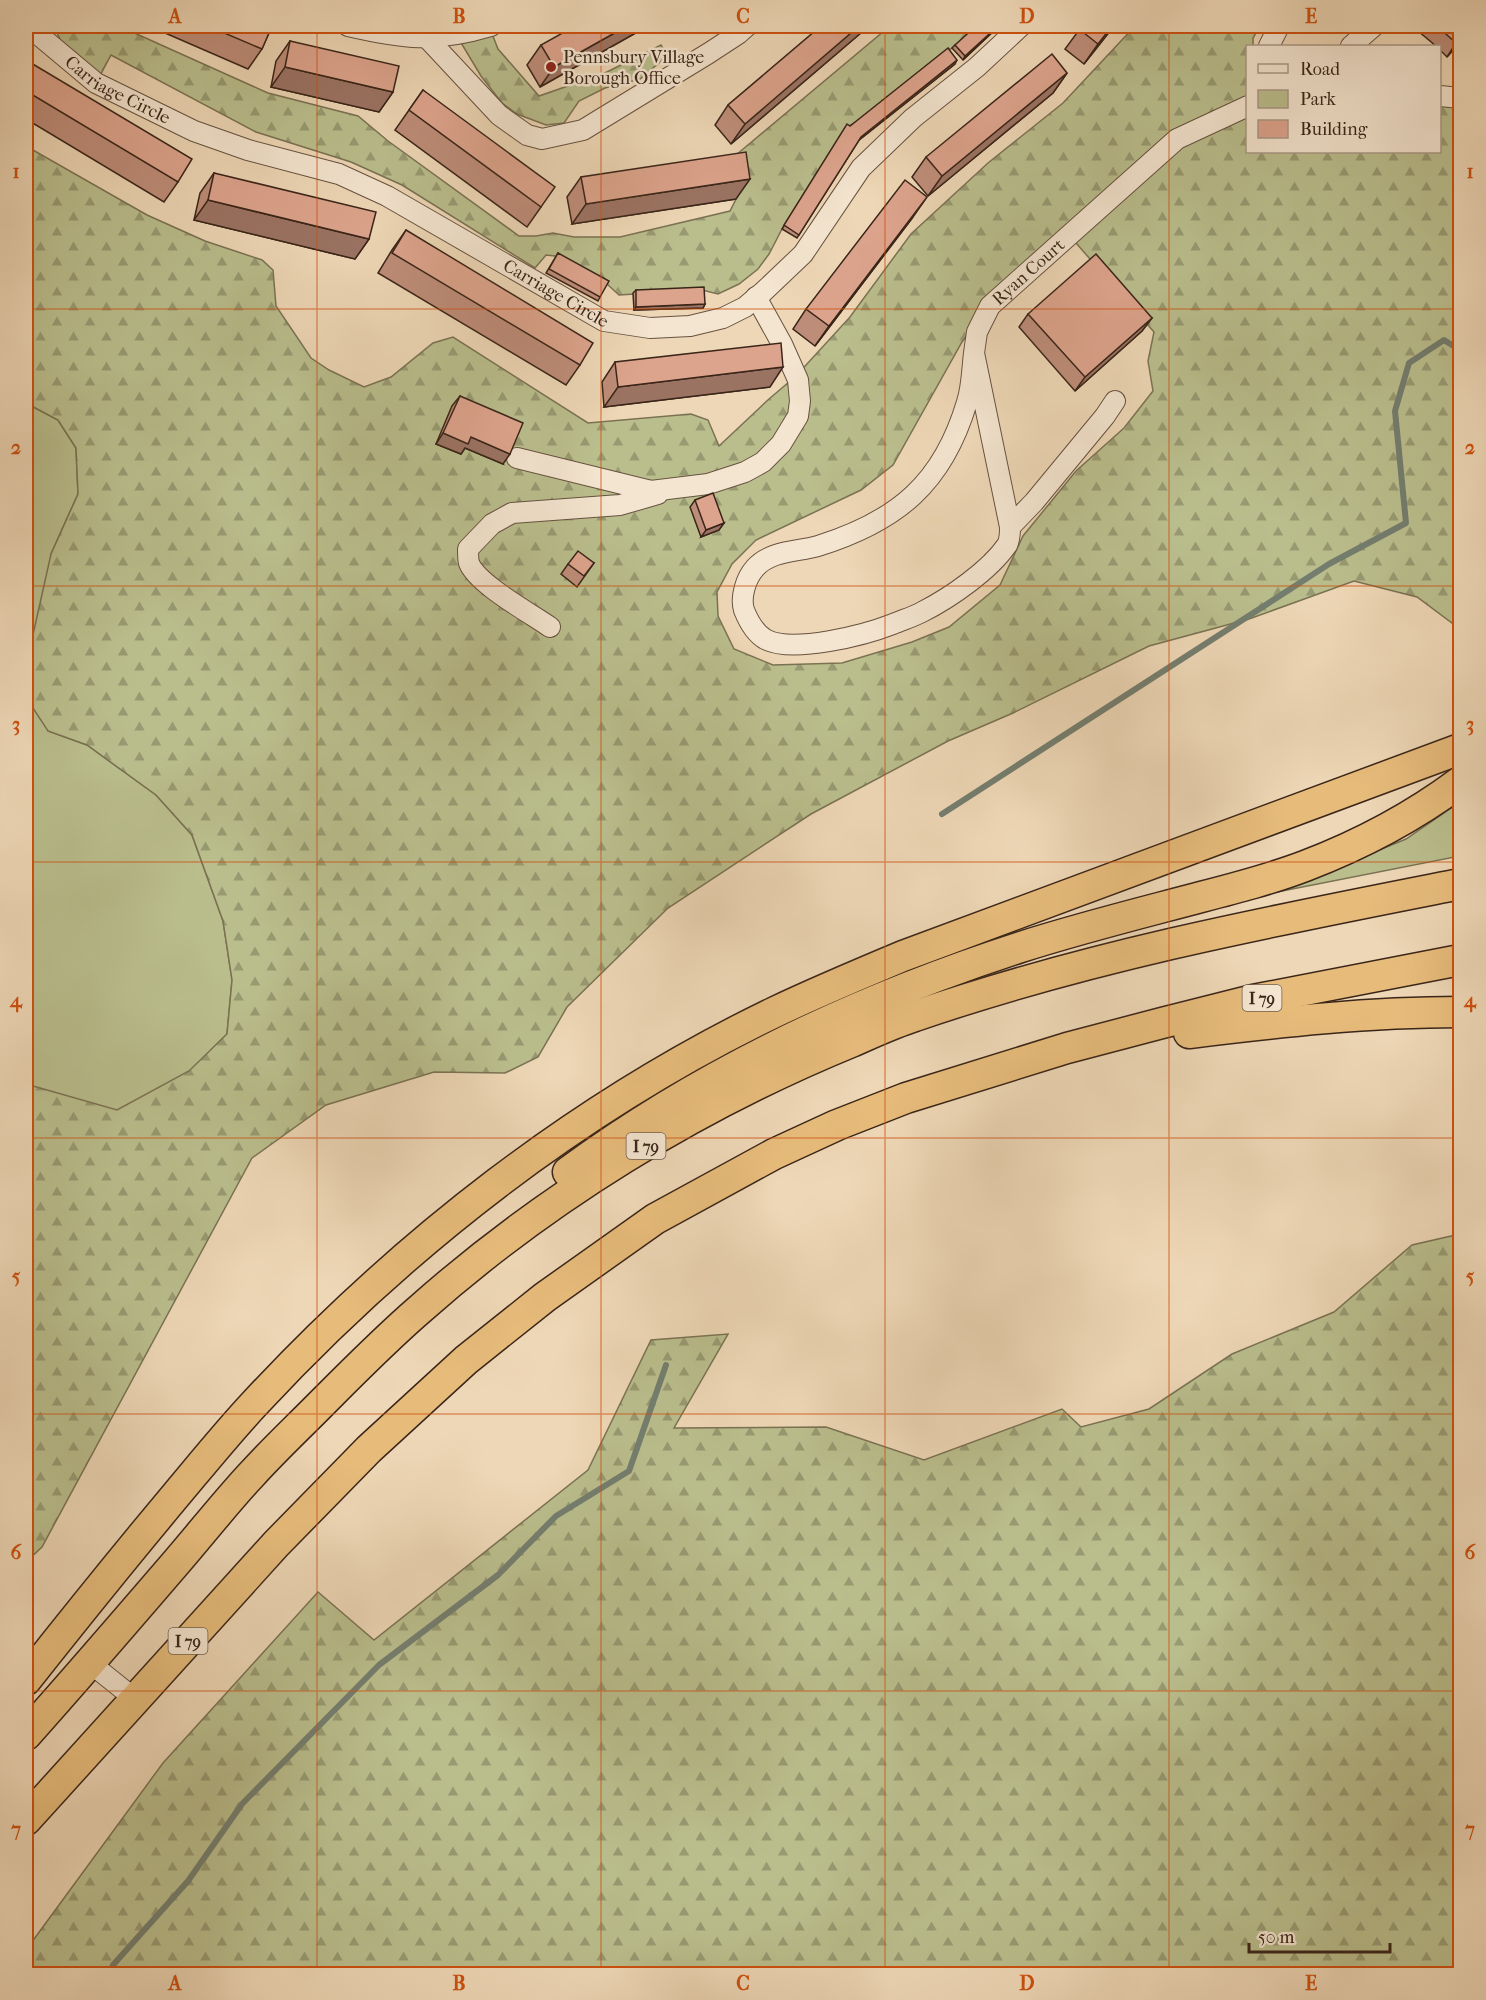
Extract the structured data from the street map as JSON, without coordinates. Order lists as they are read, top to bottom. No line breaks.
{"streets":{"highway":["I 79"],"street":["Carriage Circle","Ryan Court"]},"places":["Pennsbury Village Borough Office"],"legend":["Road","Park","Building"],"scale_bar":"50 m","grid":{"columns":["A","B","C","D","E"],"rows":["1","2","3","4","5","6","7"]}}
